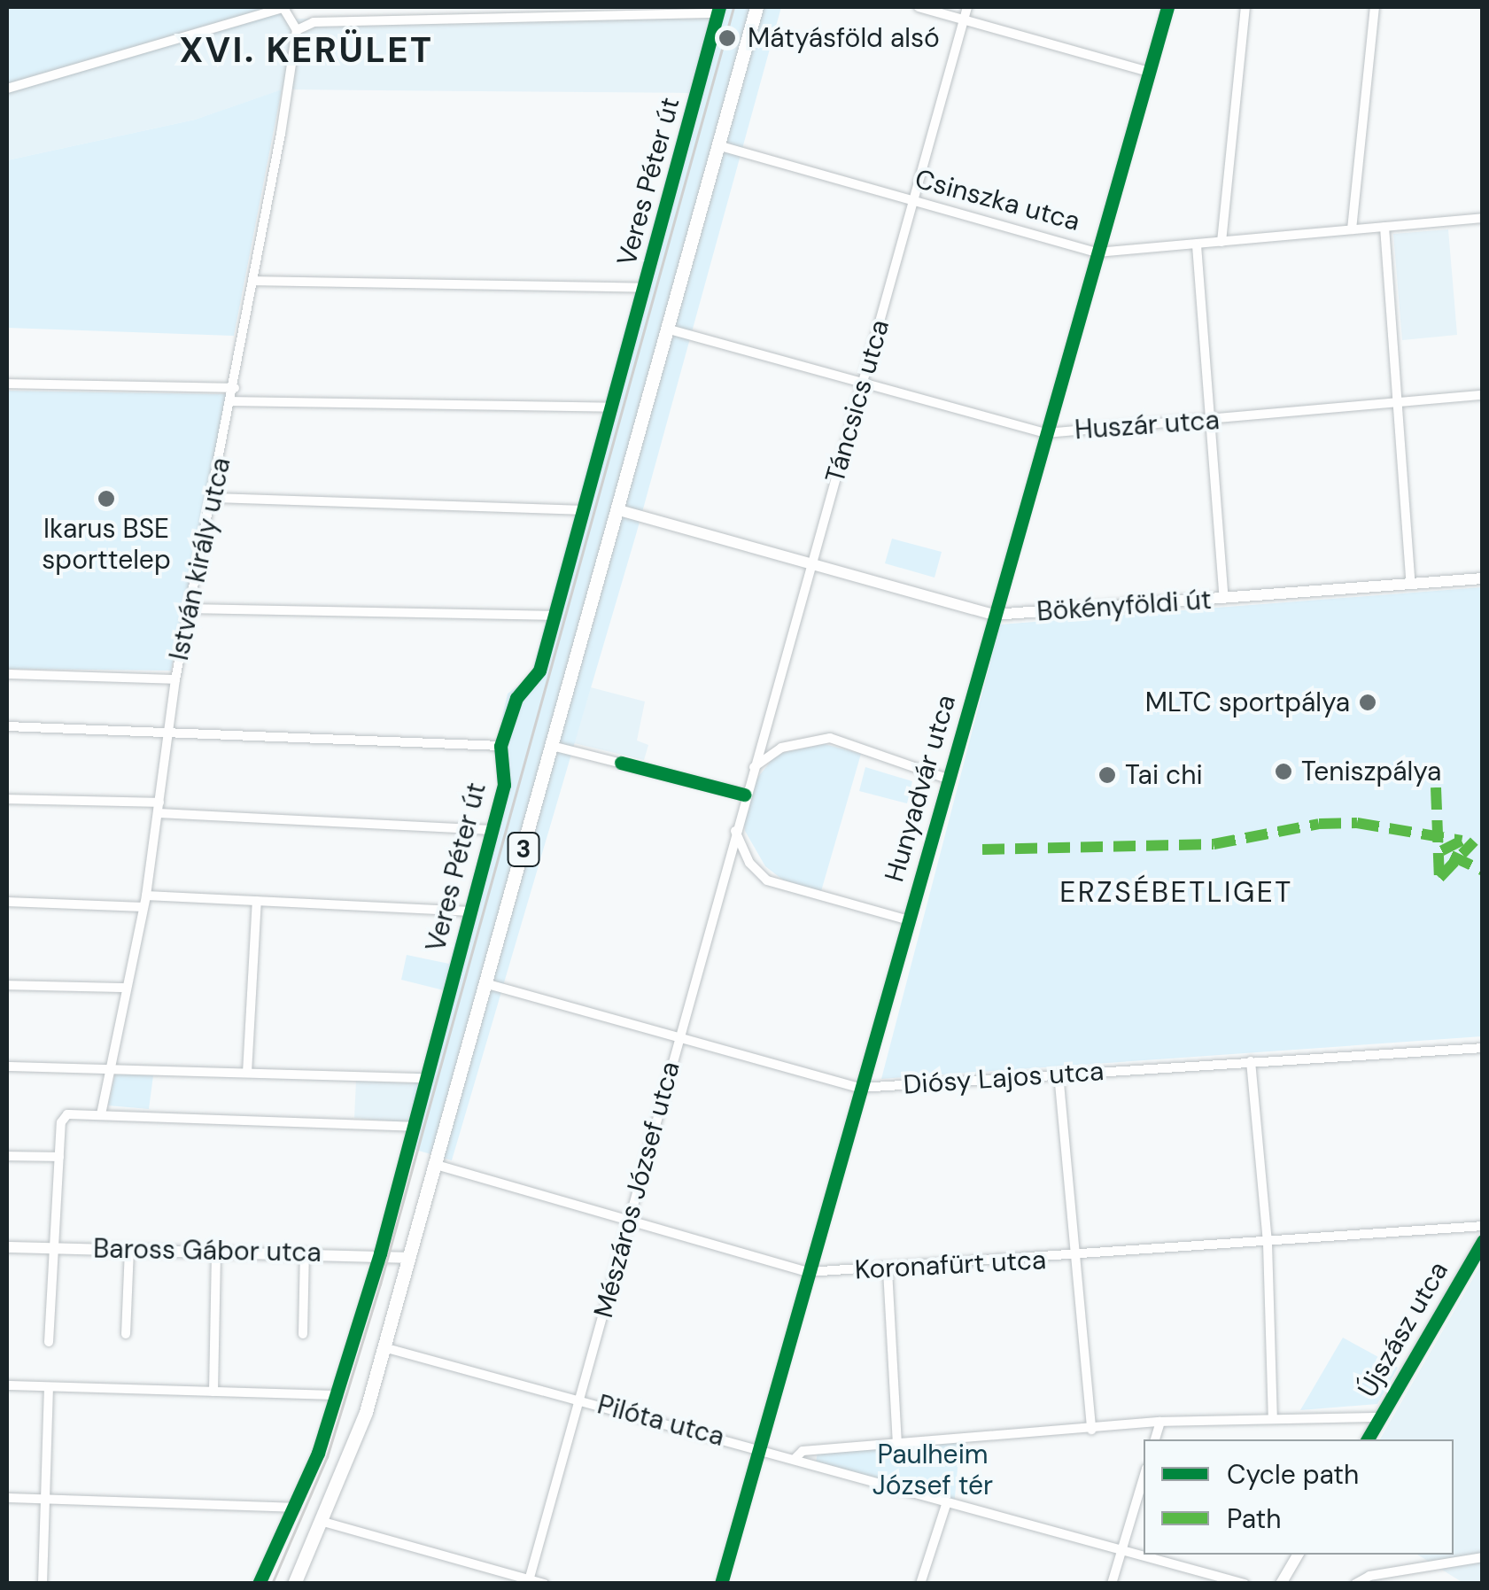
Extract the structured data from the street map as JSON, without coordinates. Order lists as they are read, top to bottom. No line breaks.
{"streets":{"main road":["Veres Péter út","3"],"street":["Csinszka utca","Táncsics utca","Huszár utca","István király utca","Bökényföldi út","Hunyadvár utca","Diósy Lajos utca","Mészáros József utca","Baross Gábor utca","Koronafürt utca","Újszász utca","Pilóta utca"]},"crossings":[["Veres Péter út","Csinszka utca"],["Veres Péter út","Huszár utca"],["Veres Péter út","Bökényföldi út"],["Veres Péter út","Diósy Lajos utca"],["Veres Péter út","Baross Gábor utca"],["Veres Péter út","Koronafürt utca"],["Veres Péter út","Pilóta utca"],["Csinszka utca","Táncsics utca"],["Csinszka utca","Hunyadvár utca"],["Táncsics utca","Huszár utca"],["Táncsics utca","Bökényföldi út"],["Táncsics utca","Mészáros József utca"],["Huszár utca","Hunyadvár utca"],["Bökényföldi út","Hunyadvár utca"],["Hunyadvár utca","Diósy Lajos utca"],["Hunyadvár utca","Koronafürt utca"],["Hunyadvár utca","Pilóta utca"],["Diósy Lajos utca","Mészáros József utca"],["Mészáros József utca","Koronafürt utca"],["Mészáros József utca","Pilóta utca"]],"districts":["XVI. KERÜLET","ERZSÉBETLIGET"],"parks":["Paulheim József tér"],"places":["Mátyásföld alsó","Ikarus BSE sporttelep","MLTC sportpálya","Teniszpálya","Tai chi"],"legend":["Cycle path","Path"]}
